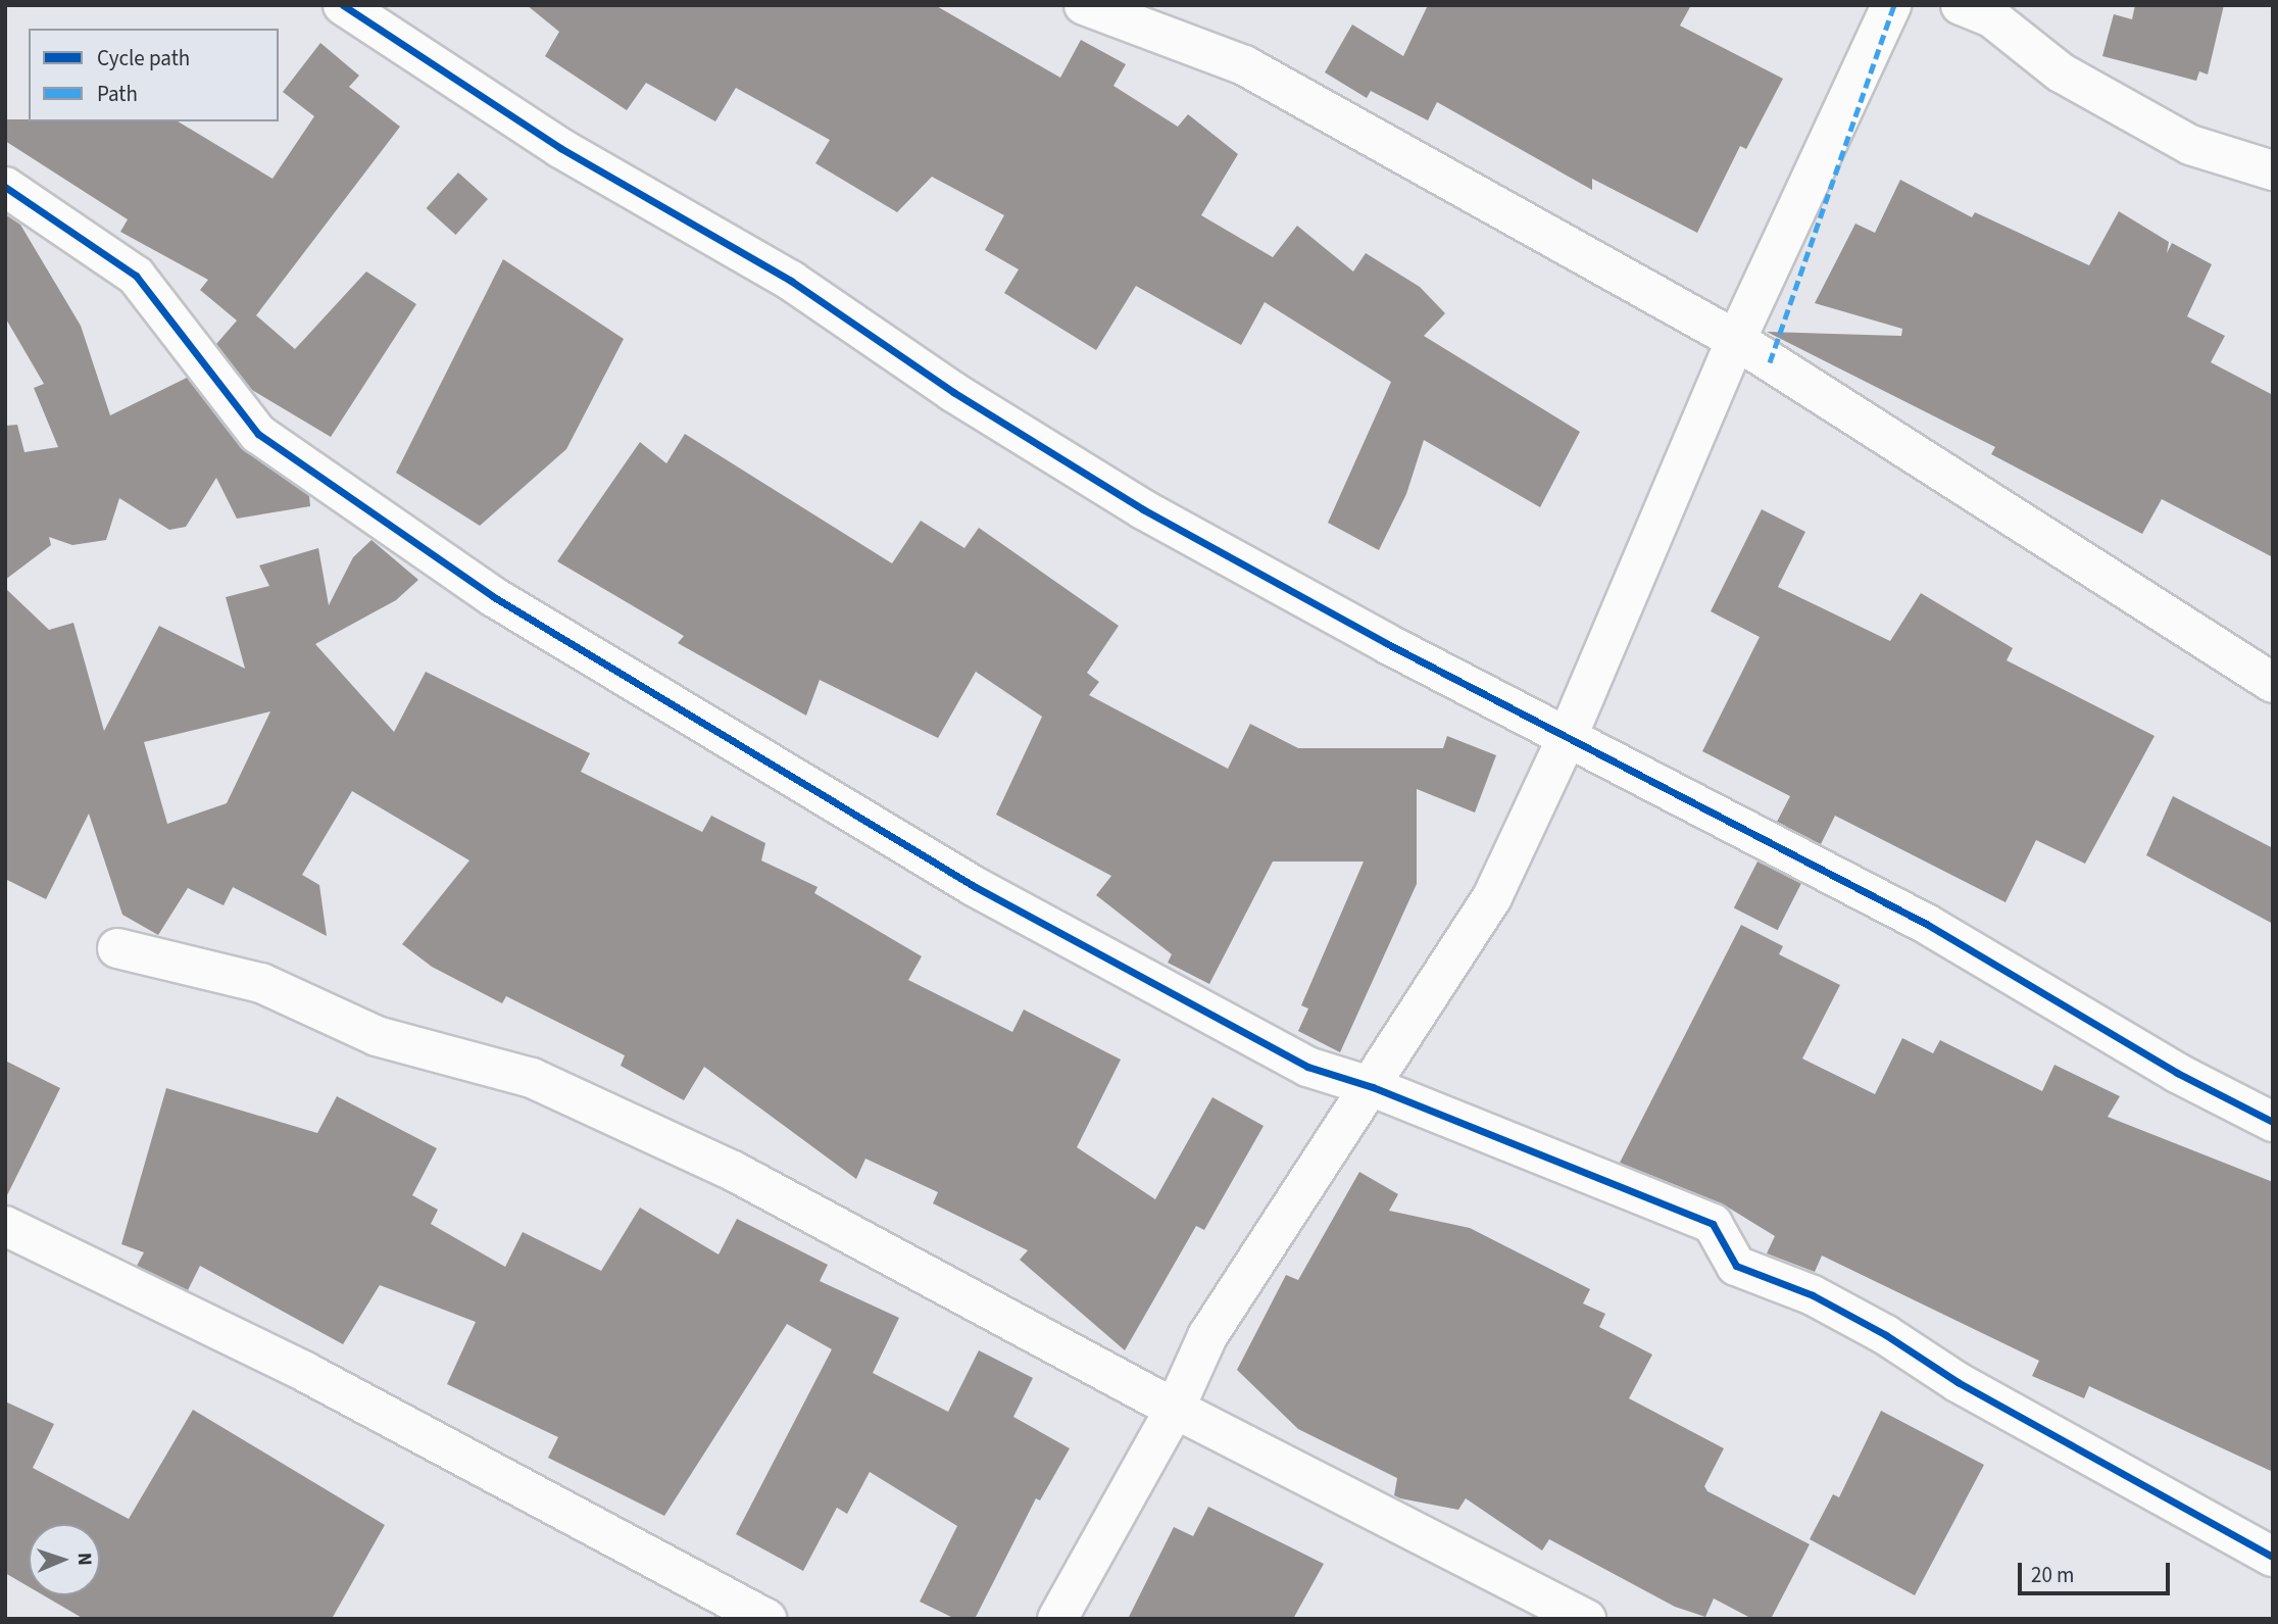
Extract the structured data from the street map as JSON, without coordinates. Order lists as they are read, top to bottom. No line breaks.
{"legend":["Cycle path","Path"],"scale_bar":"20 m","north":"right"}
